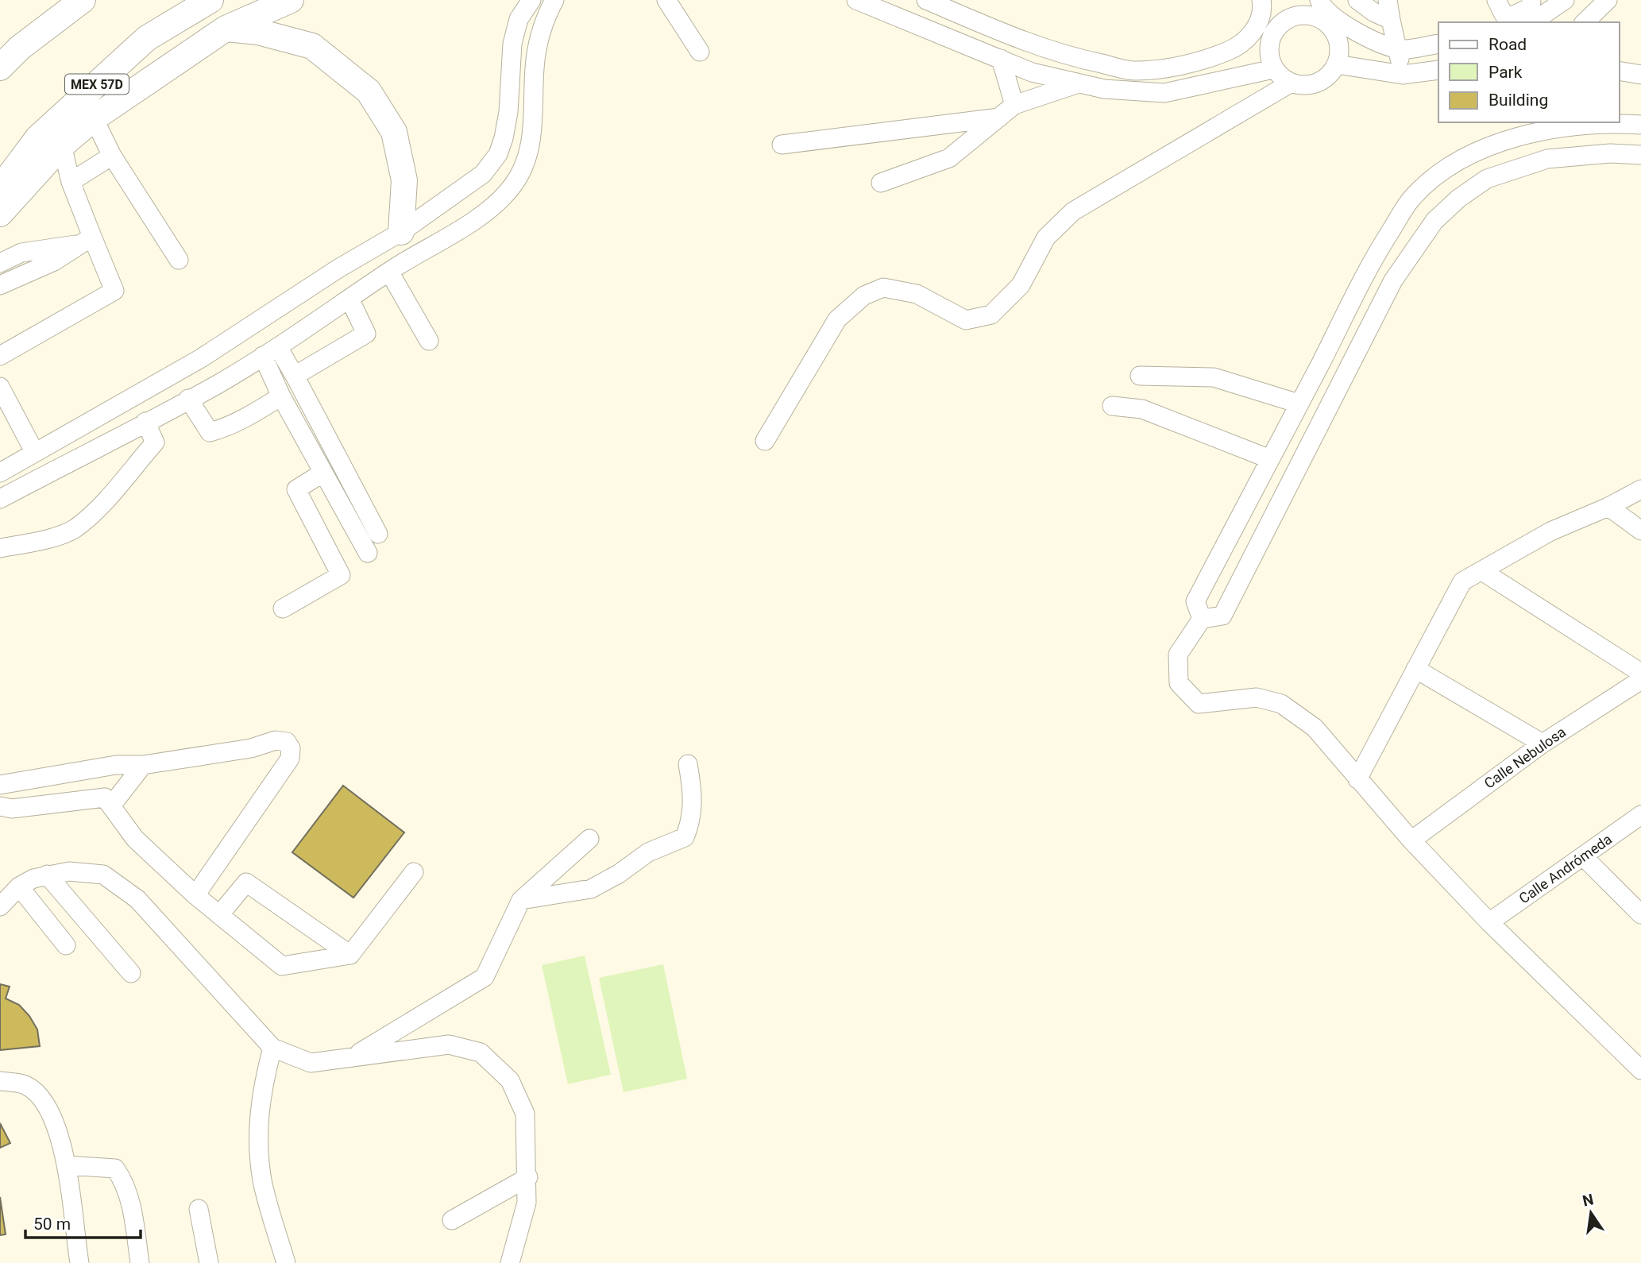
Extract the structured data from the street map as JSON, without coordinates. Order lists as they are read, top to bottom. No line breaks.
{"streets":{"highway":["MEX 57D"],"street":["Calle Nebulosa","Calle Andrómeda"]},"legend":["Road","Park","Building"],"scale_bar":"50 m","north":"top"}
